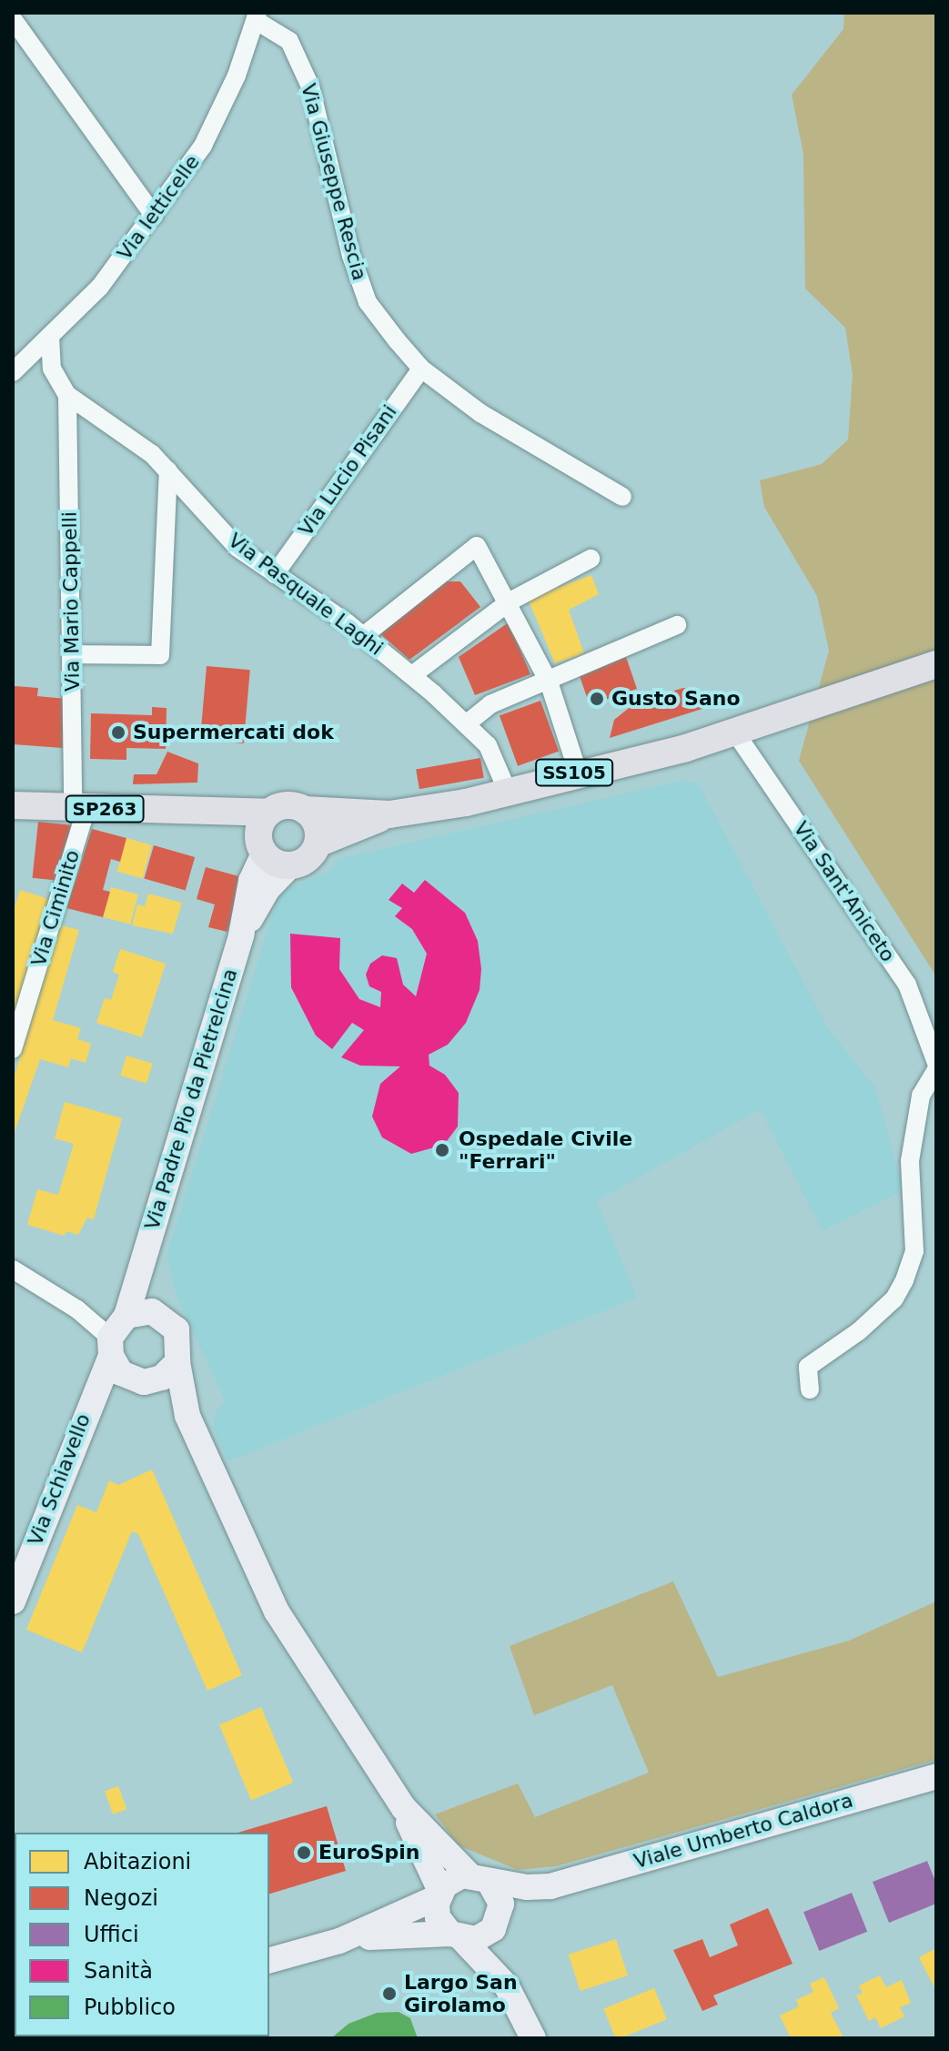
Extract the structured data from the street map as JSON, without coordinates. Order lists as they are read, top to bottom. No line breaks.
{"streets":{"main road":["SS105","SP263"],"street":["Via Giuseppe Rescia","Via Ietticelle","Via Lucio Pisani","Via Pasquale Laghi","Via Mario Cappelli","Via Sant'Aniceto","Via Ciminito","Via Padre Pio da Pietrelcina","Via Schiavello","Viale Umberto Caldora"]},"crossings":[["Via Giuseppe Rescia","Via Ietticelle"],["Via Giuseppe Rescia","Via Lucio Pisani"],["Via Ietticelle","Via Pasquale Laghi"],["Via Lucio Pisani","Via Pasquale Laghi"],["Via Pasquale Laghi","Via Mario Cappelli"],["Via Pasquale Laghi","SS105"],["Via Mario Cappelli","SP263"],["Via Mario Cappelli","Via Ciminito"],["SS105","Via Sant'Aniceto"],["SS105","Via Padre Pio da Pietrelcina"],["SP263","Via Ciminito"],["Via Padre Pio da Pietrelcina","Via Schiavello"]],"places":["Gusto Sano","Supermercati dok","Ospedale Civile \"Ferrari\"","EuroSpin","Largo San Girolamo"],"legend":["Abitazioni","Negozi","Uffici","Sanità","Pubblico"]}
